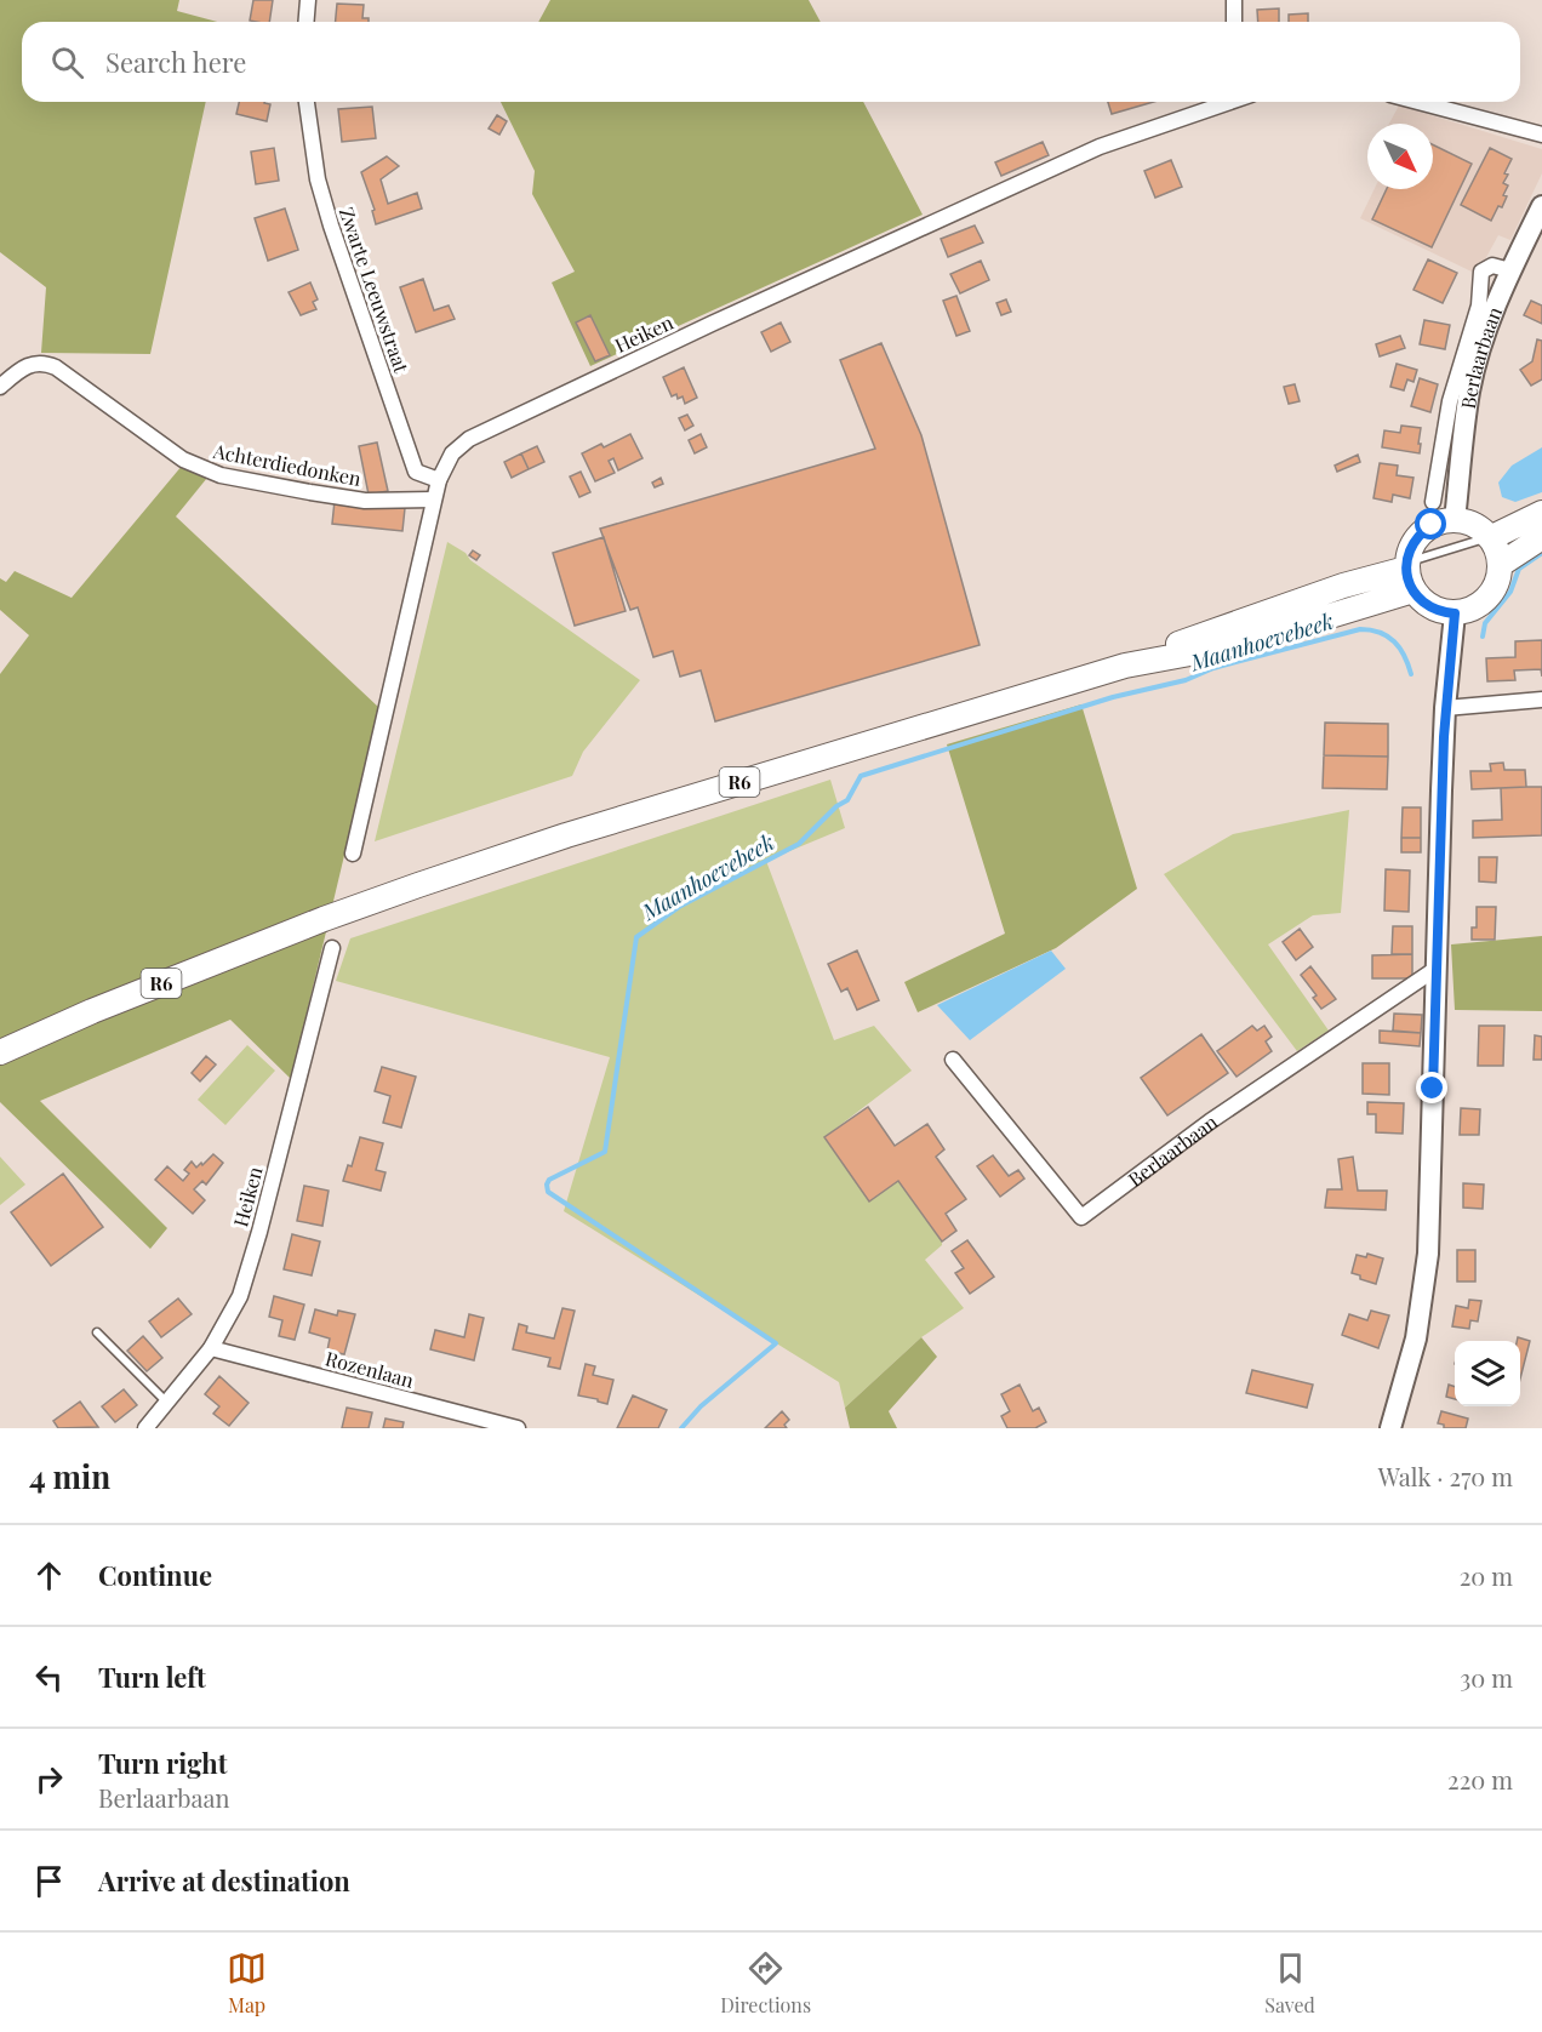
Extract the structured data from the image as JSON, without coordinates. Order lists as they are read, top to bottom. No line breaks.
{"streets":{"main road":["R6"],"street":["Zwarte Leeuwstraat","Heiken","Berlaarbaan","Achterdiedonken","Rozenlaan"]},"crossings":[["Zwarte Leeuwstraat","Heiken"],["Heiken","Achterdiedonken"],["Heiken","Rozenlaan"]],"water":["Maanhoevebeek"],"north":"bottom right","page":{"search":"Search here","heading":["4 min","Walk · 270 m"],"list":[["Continue","20 m"],["Turn left","30 m"],["Turn right","Berlaarbaan","220 m"],"Arrive at destination"],"nav":["Map","Directions","Saved"]}}
